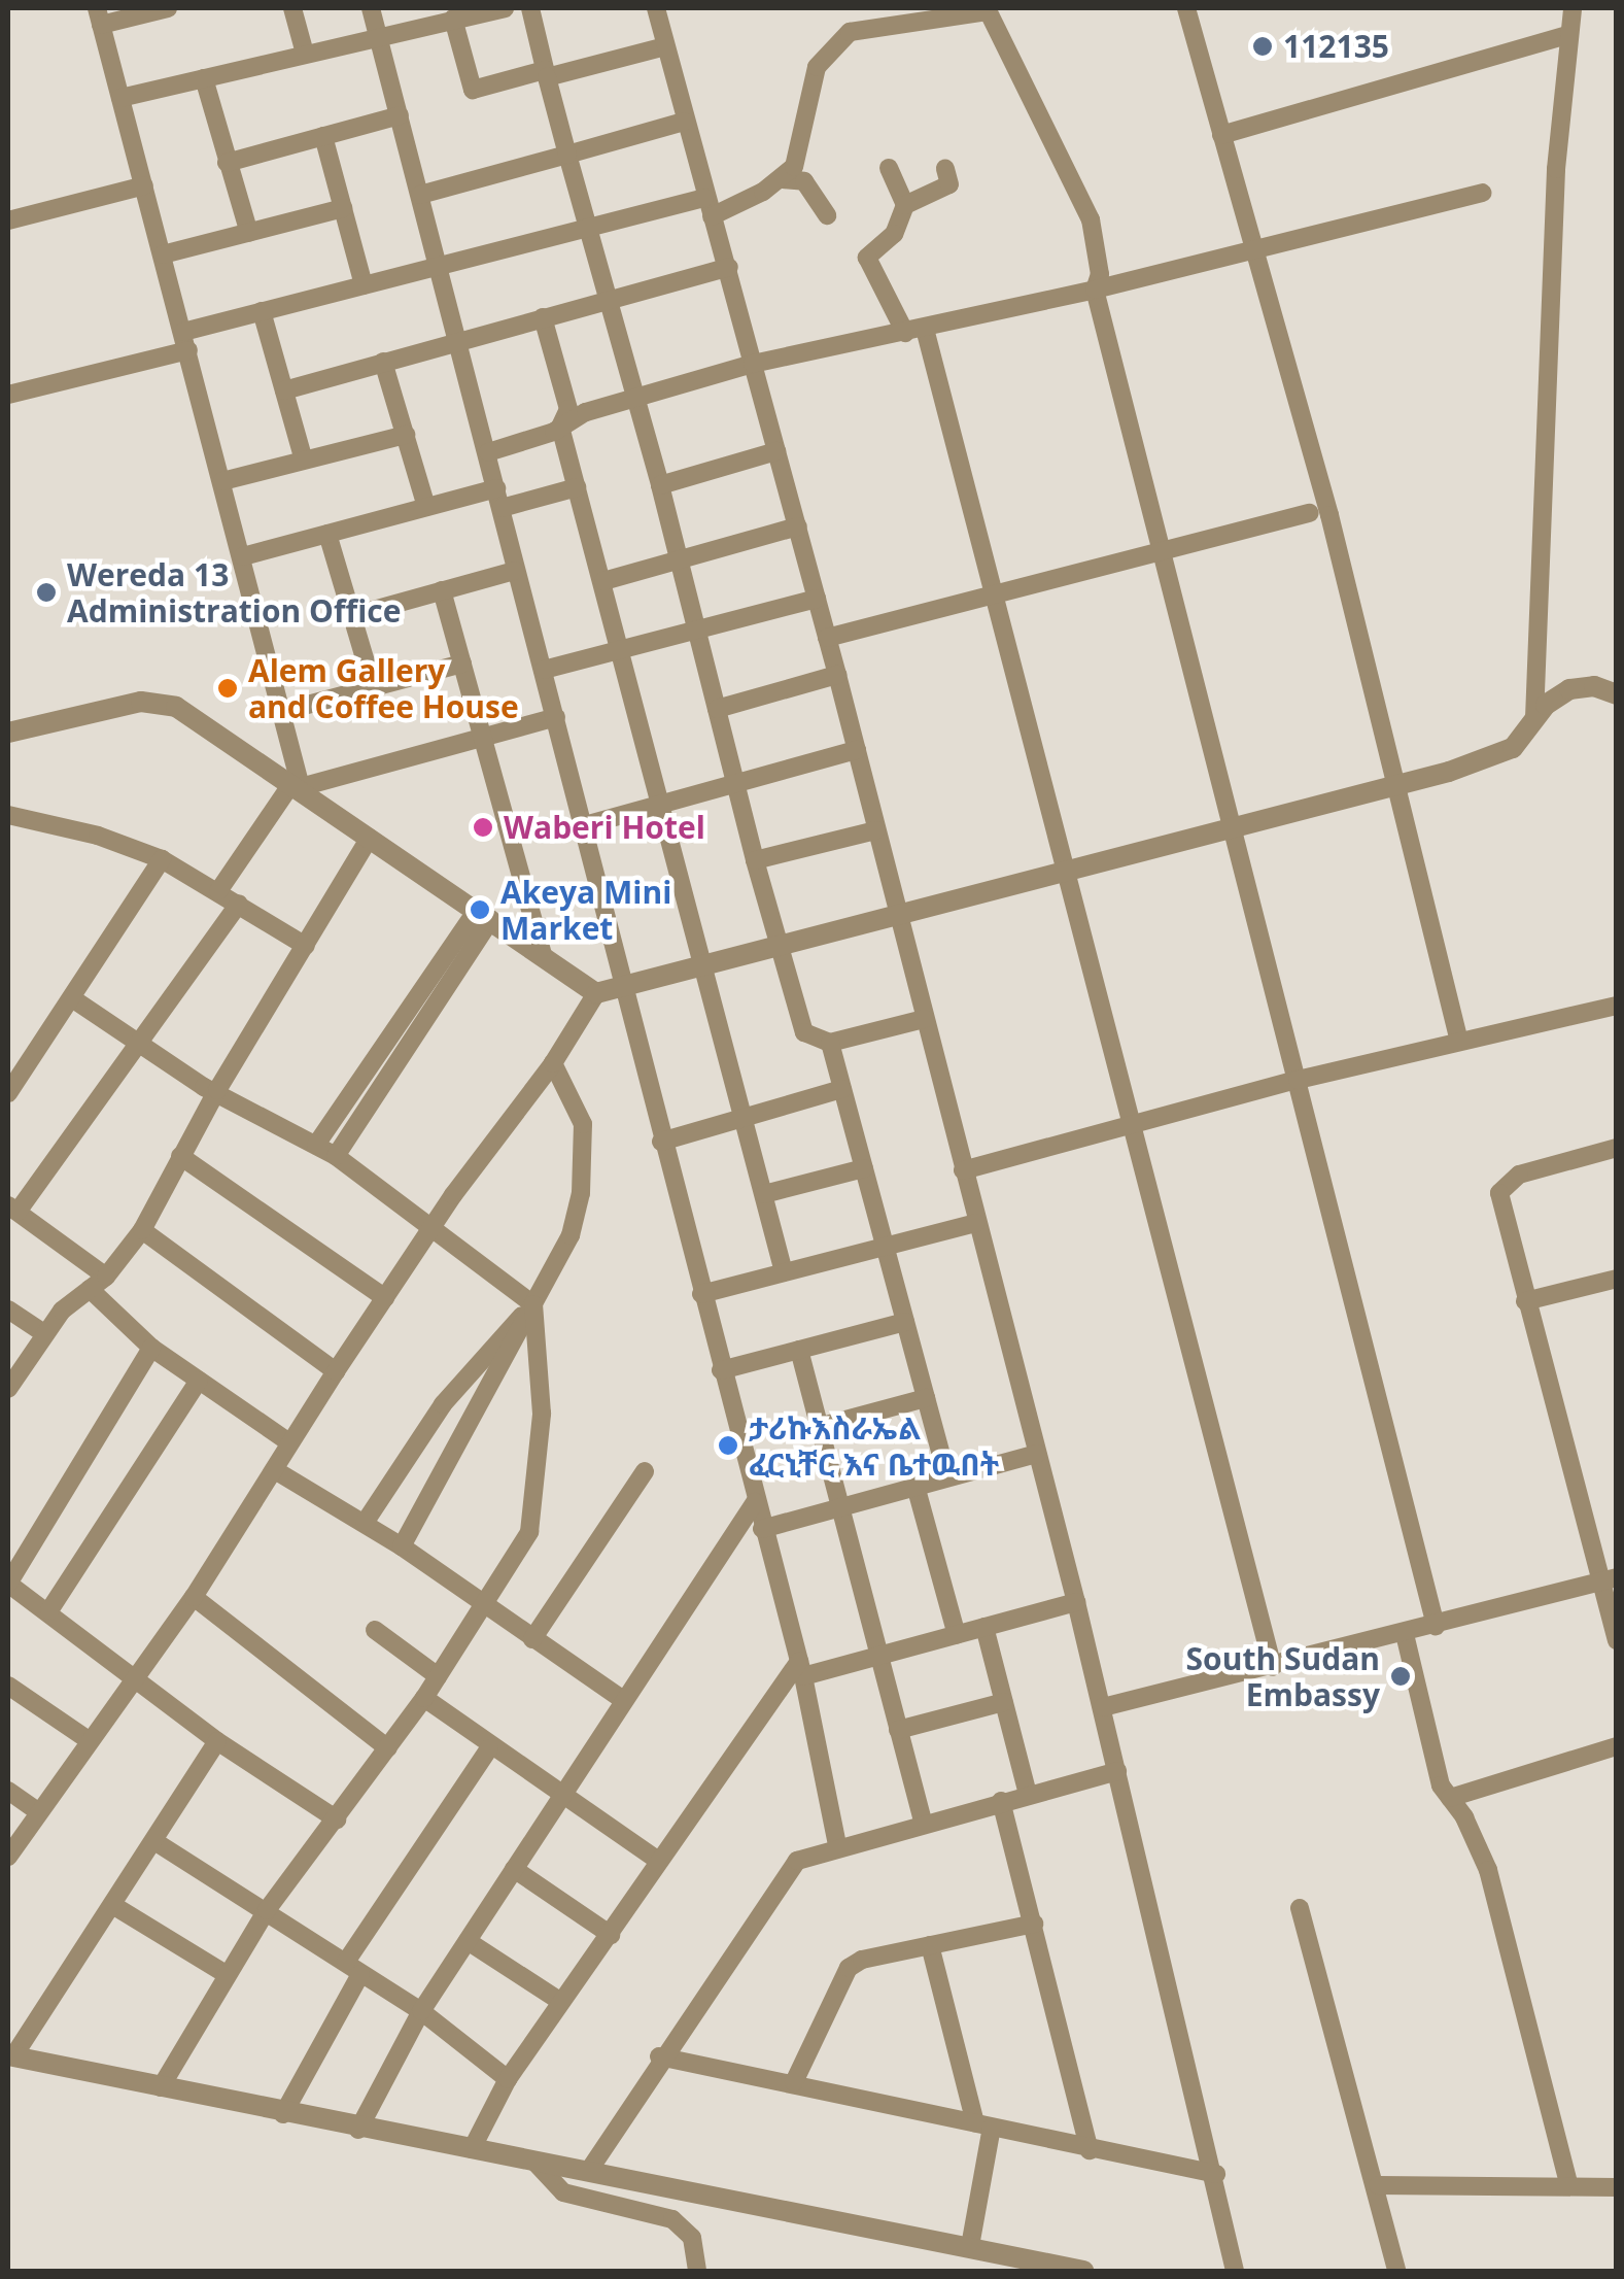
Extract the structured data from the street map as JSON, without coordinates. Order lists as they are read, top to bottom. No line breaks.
{"places":["112135","Wereda 13 Administration Office","Alem Gallery and Coffee House","Waberi Hotel","Akeya Mini Market","ታሪኩእስራኤል ፈርኒቸር እና ቤተዉበት","South Sudan Embassy"]}
